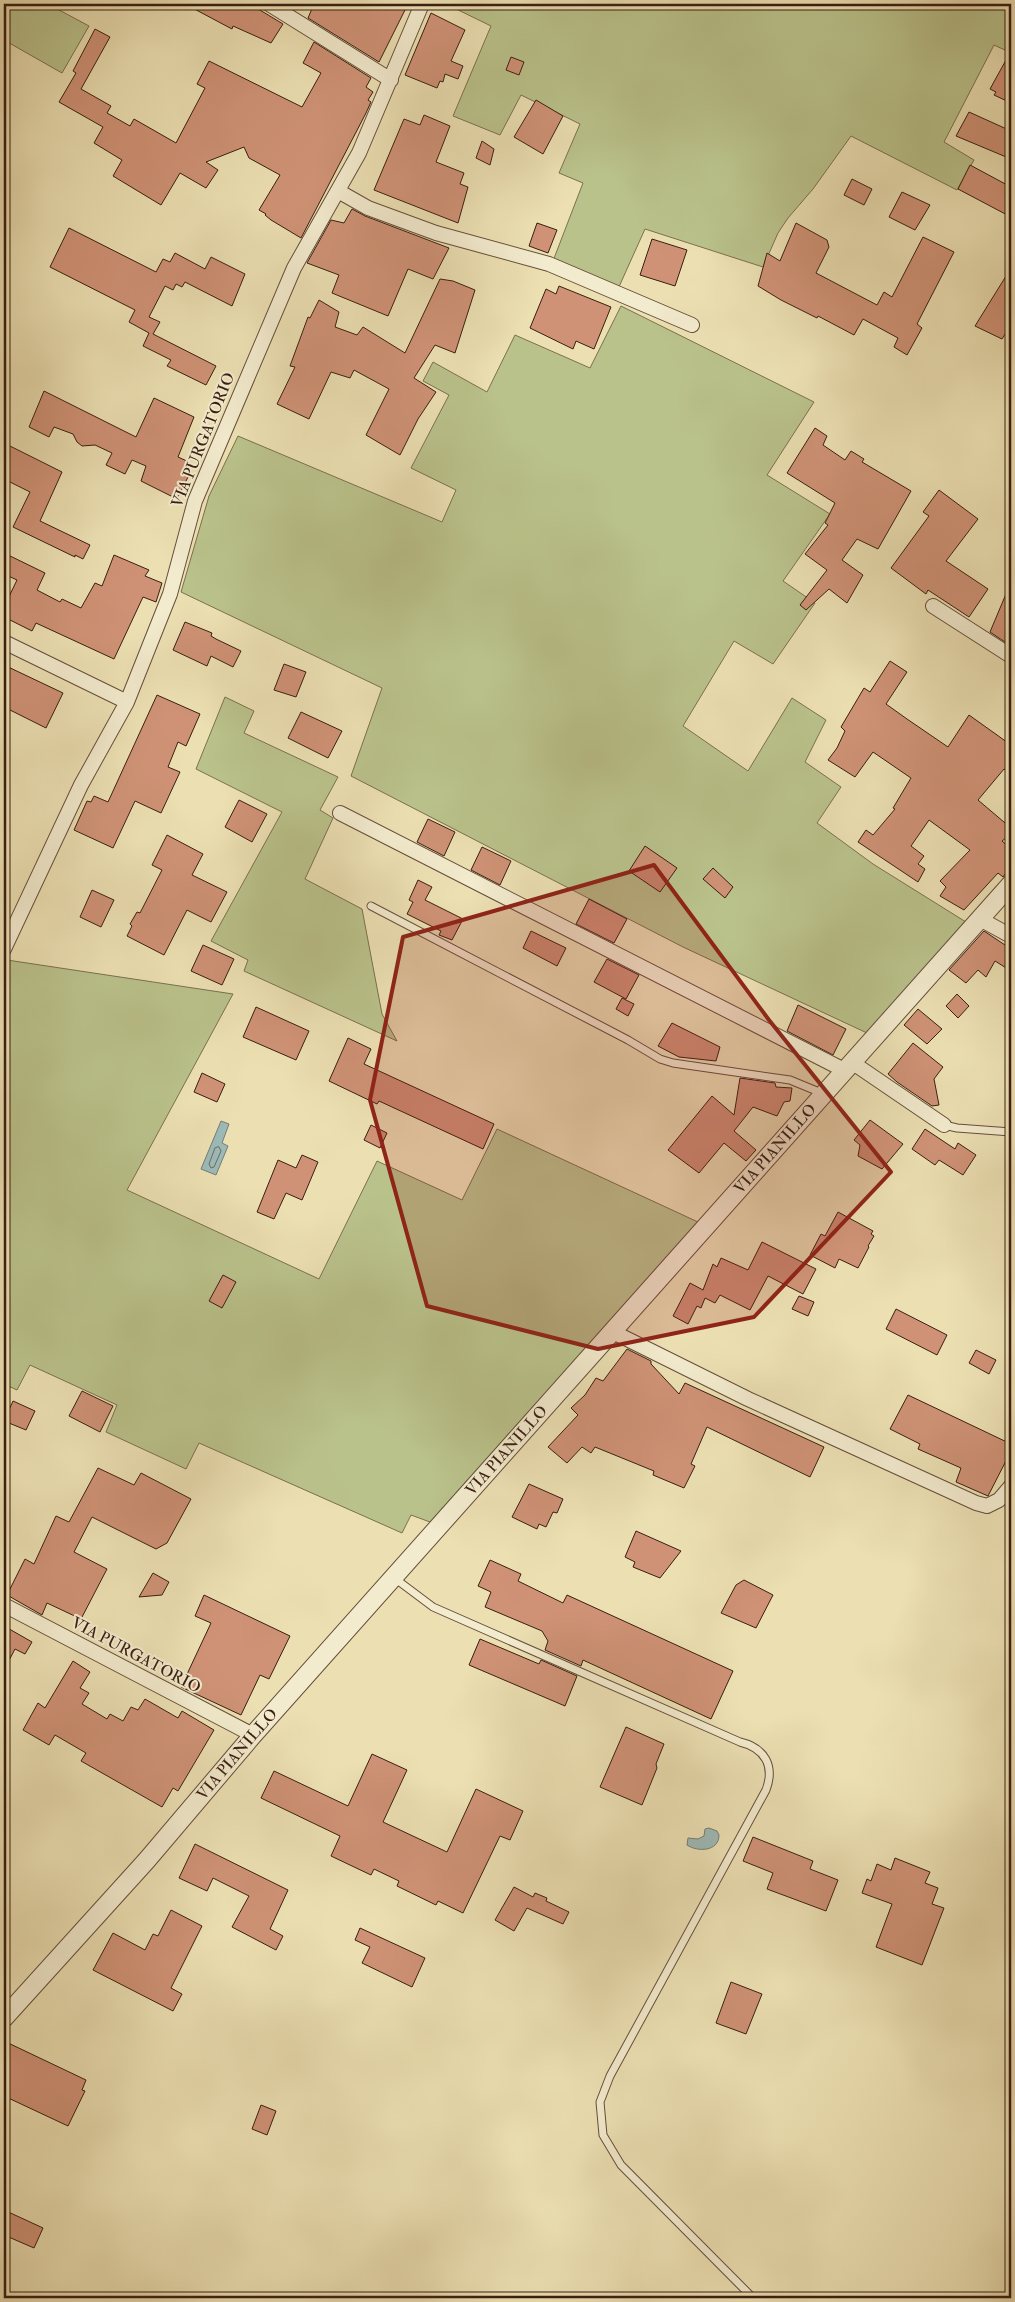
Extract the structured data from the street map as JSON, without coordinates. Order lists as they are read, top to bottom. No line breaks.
{"streets":{"street":["VIA PURGATORIO","VIA PIANILLO"]},"crossings":[["VIA PURGATORIO","VIA PIANILLO"]]}
